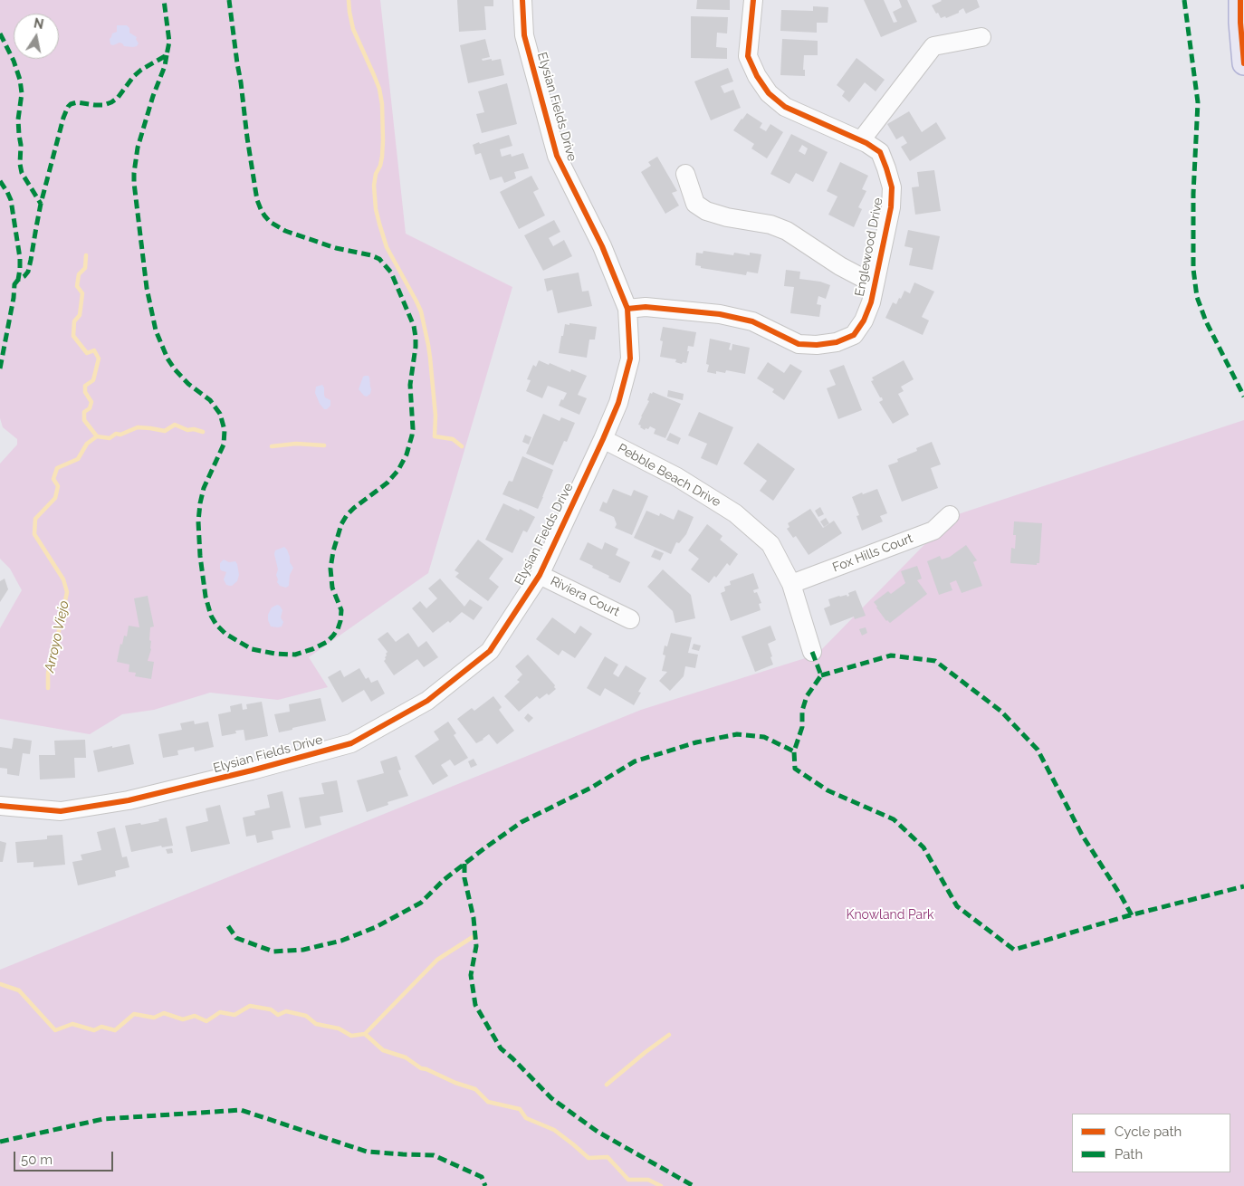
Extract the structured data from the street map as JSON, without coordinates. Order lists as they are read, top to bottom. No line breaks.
{"streets":{"street":["Elysian Fields Drive","Englewood Drive","Pebble Beach Drive","Fox Hills Court","Riviera Court"]},"crossings":[["Elysian Fields Drive","Englewood Drive"],["Elysian Fields Drive","Pebble Beach Drive"],["Elysian Fields Drive","Riviera Court"],["Pebble Beach Drive","Fox Hills Court"]],"water":["Arroyo Viejo"],"parks":["Knowland Park"],"legend":["Cycle path","Path"],"scale_bar":"50 m","north":"top"}
